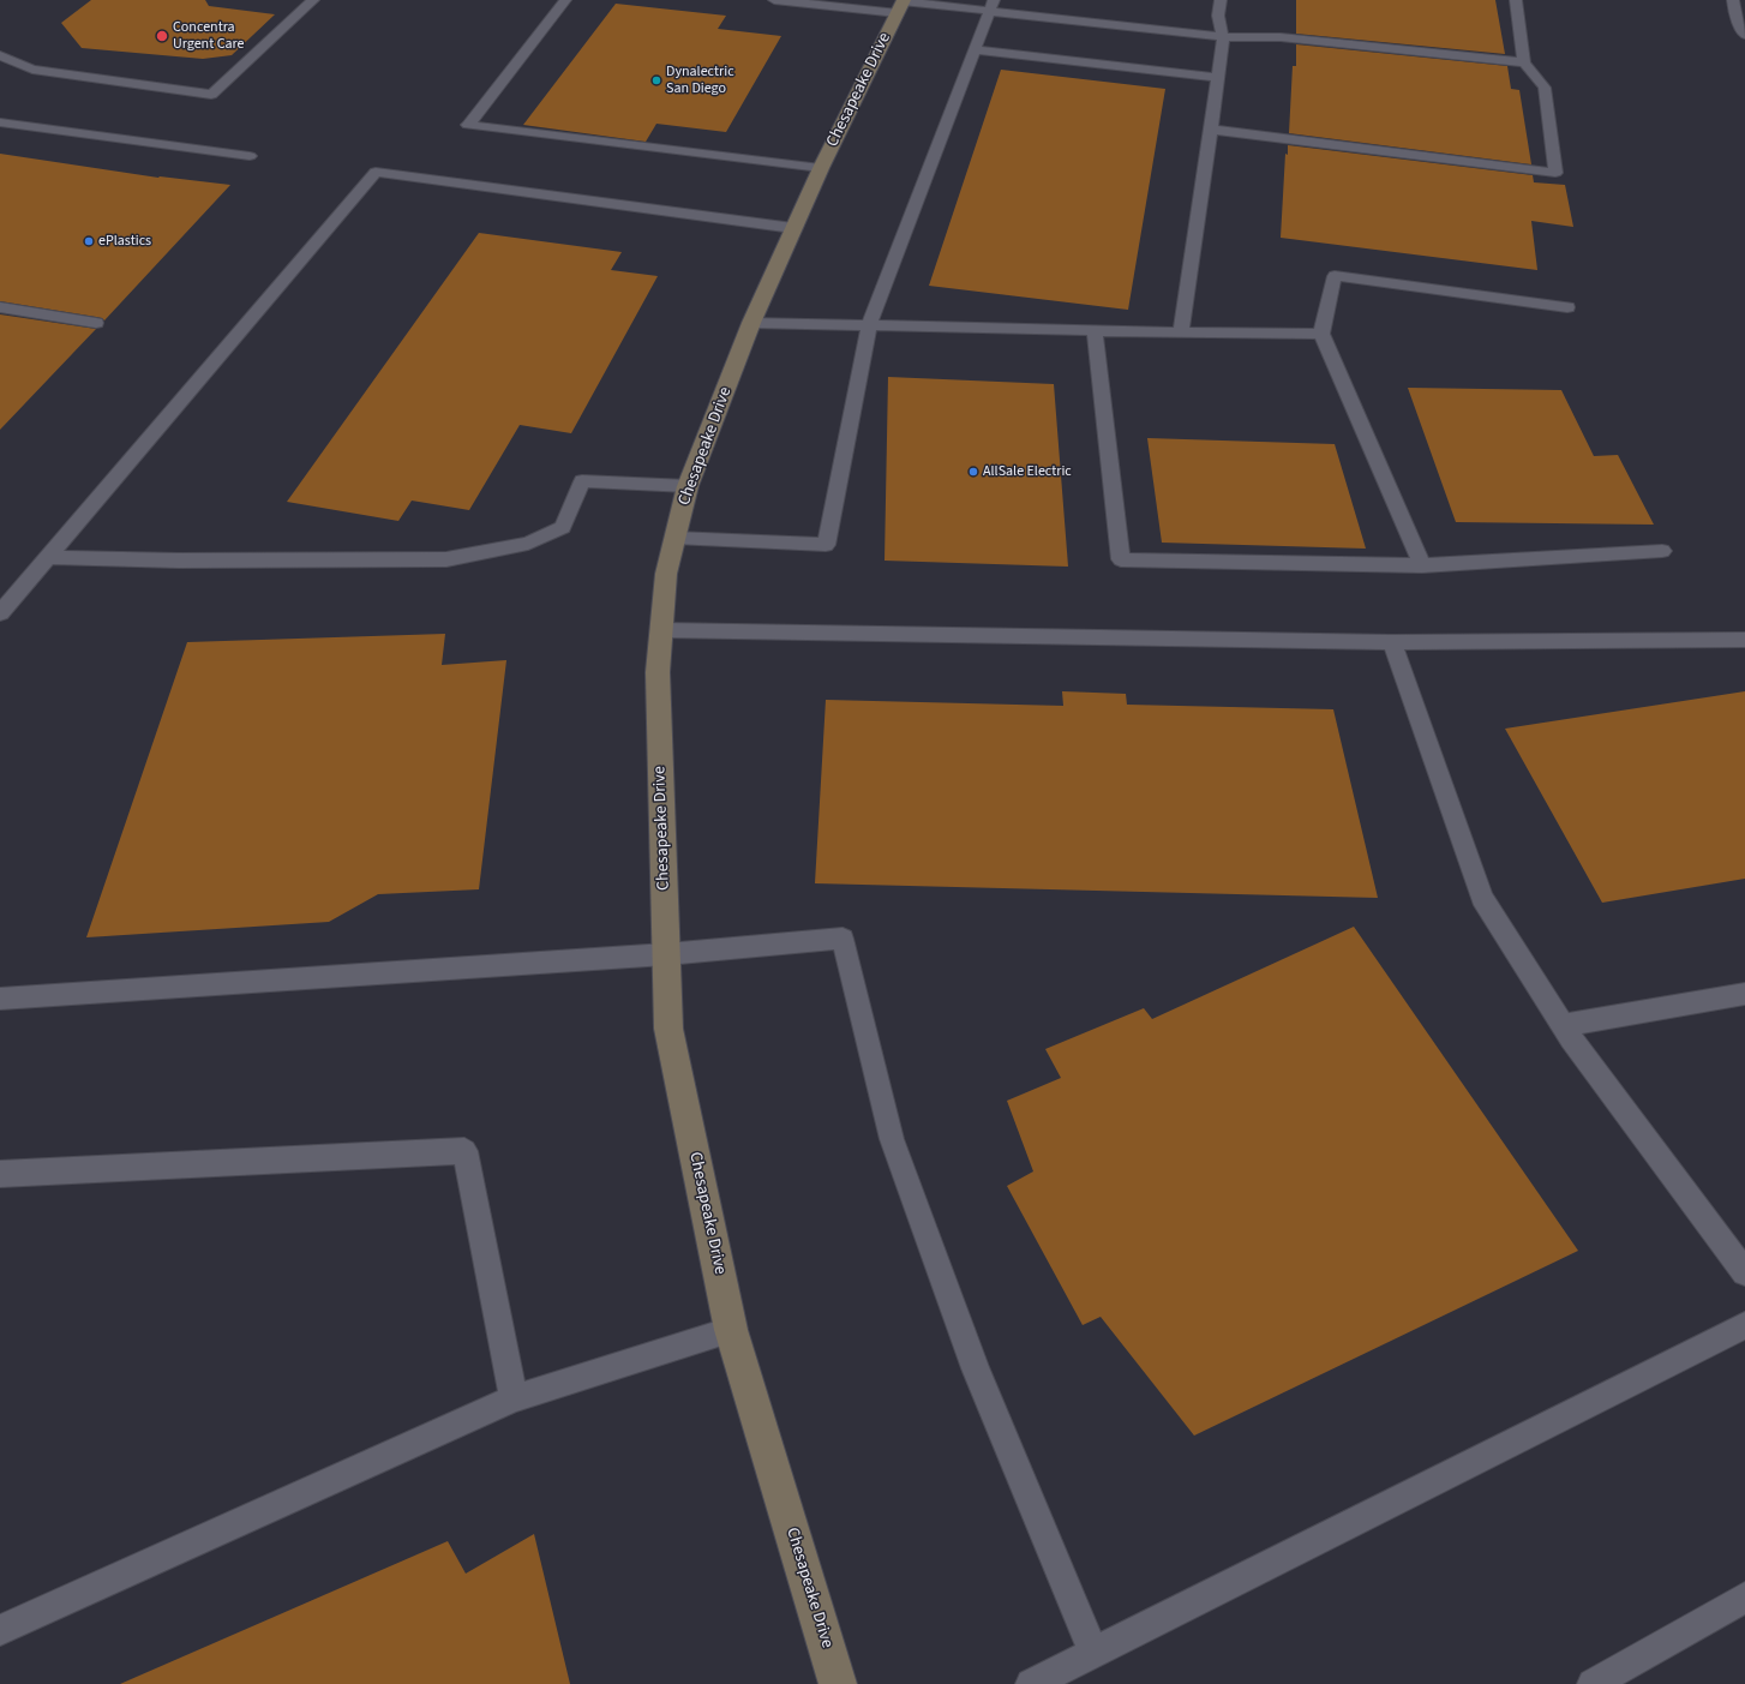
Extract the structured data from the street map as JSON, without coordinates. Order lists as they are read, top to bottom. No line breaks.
{"streets":{"street":["Chesapeake Drive"]},"places":["Concentra Urgent Care","Dynalectric San Diego","ePlastics","AllSale Electric"]}
